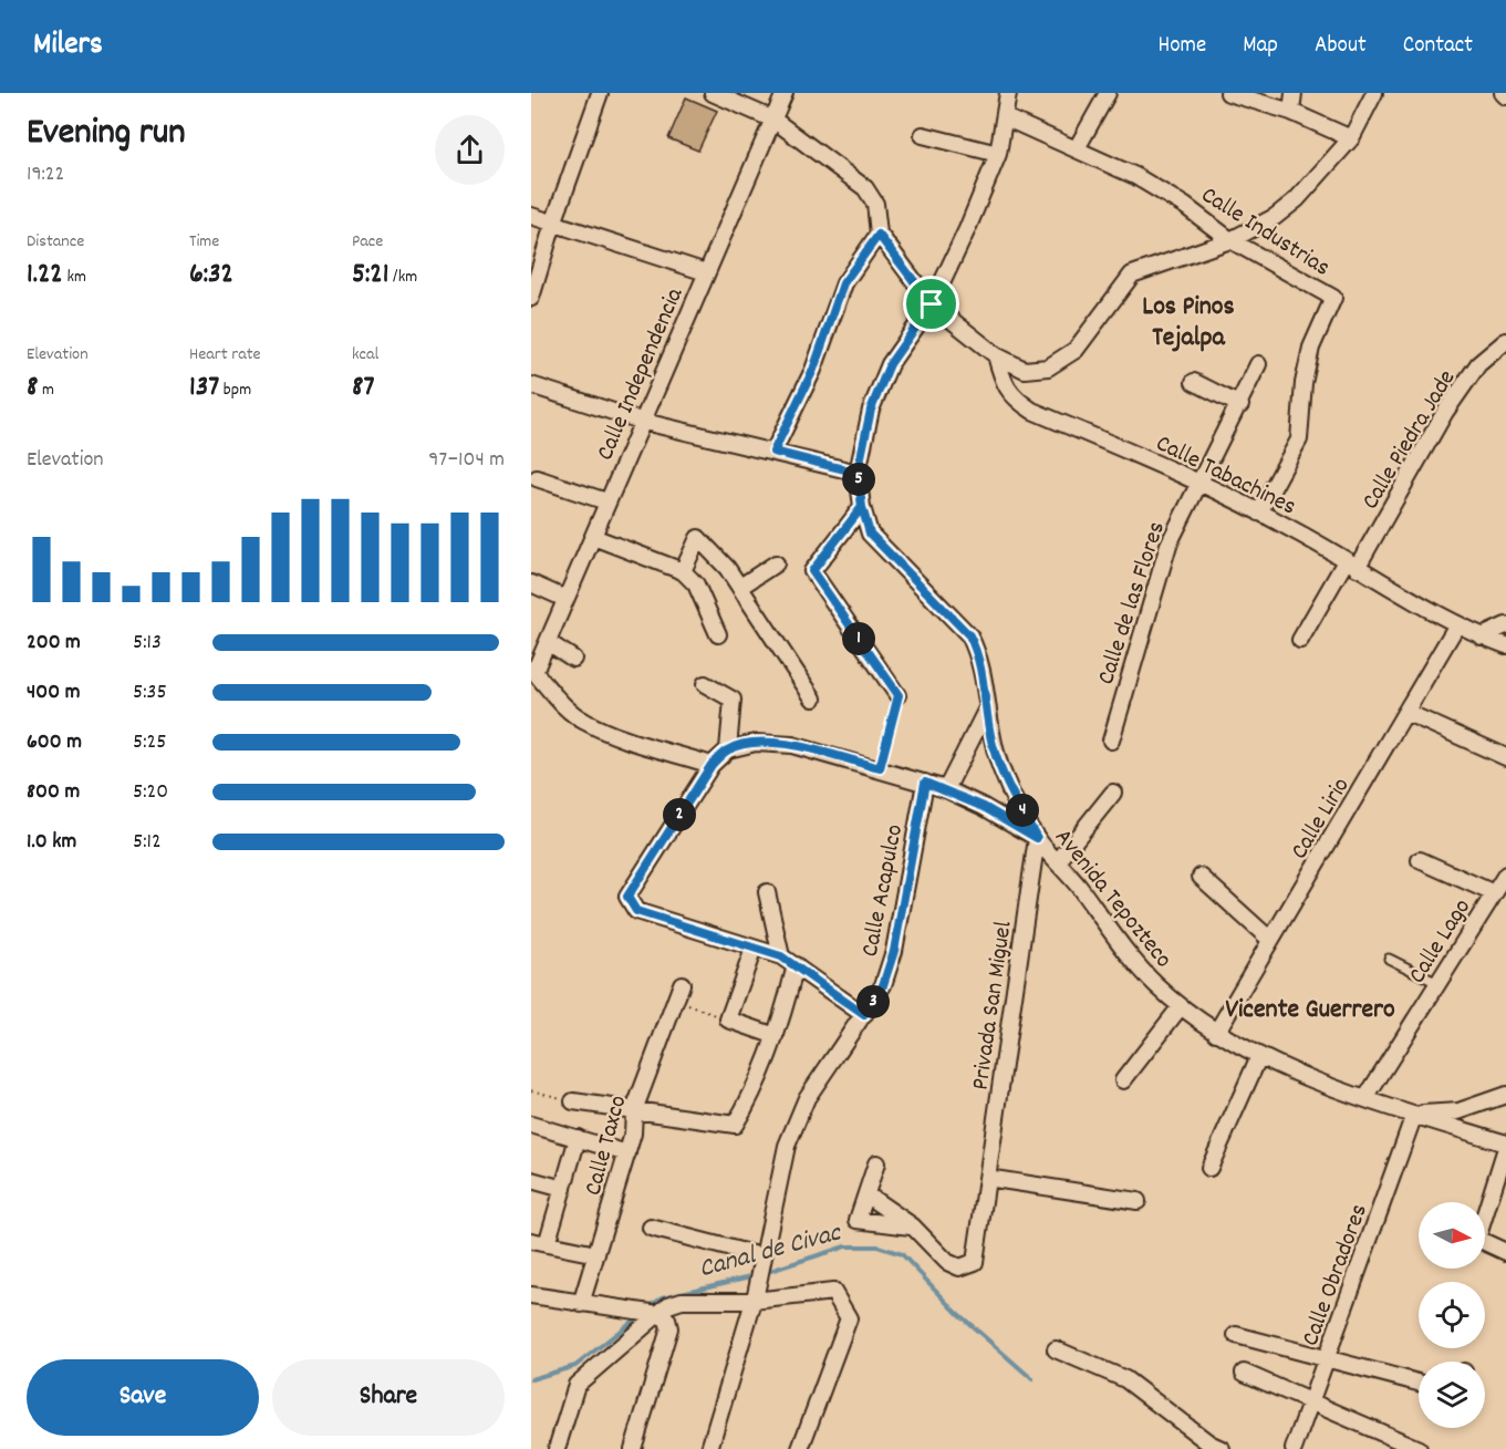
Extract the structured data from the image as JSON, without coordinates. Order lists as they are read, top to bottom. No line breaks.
{"streets":{"street":["Calle Industrias","Calle Independencia","Calle Piedra Jade","Calle Tabachines","Calle de las Flores","Calle Lirio","Calle Acapulco","Avenida Tepozteco","Calle Lago","Privada San Miguel","Calle Taxco","Calle Obradores"]},"crossings":[["Calle Industrias","Calle Tabachines"],["Calle Industrias","Avenida Tepozteco"],["Calle Piedra Jade","Calle Tabachines"],["Calle Tabachines","Calle de las Flores"],["Calle Tabachines","Calle Lirio"],["Calle Lirio","Avenida Tepozteco"],["Avenida Tepozteco","Calle Lago"],["Avenida Tepozteco","Privada San Miguel"],["Avenida Tepozteco","Calle Obradores"]],"districts":["Los Pinos Tejalpa","Vicente Guerrero"],"water":["Canal de Civac"],"north":"right","page":{"header":"Milers","nav":["Home","Map","About","Contact"],"heading":["Evening run","19:22"],"stats":[["Distance","1.22 km"],["Time","6:32"],["Pace","5:21 /km"],["Elevation","8 m"],["Heart rate","137 bpm"],["kcal","87"]],"chart":["Elevation","97–104 m"],"pins":["5","1","4","2","3"],"list":[{"name":"200 m","note":"5:13"},{"name":"400 m","note":"5:35"},{"name":"600 m","note":"5:25"},{"name":"800 m","note":"5:20"},{"name":"1.0 km","note":"5:12"}],"buttons":["Save","Share"]}}
